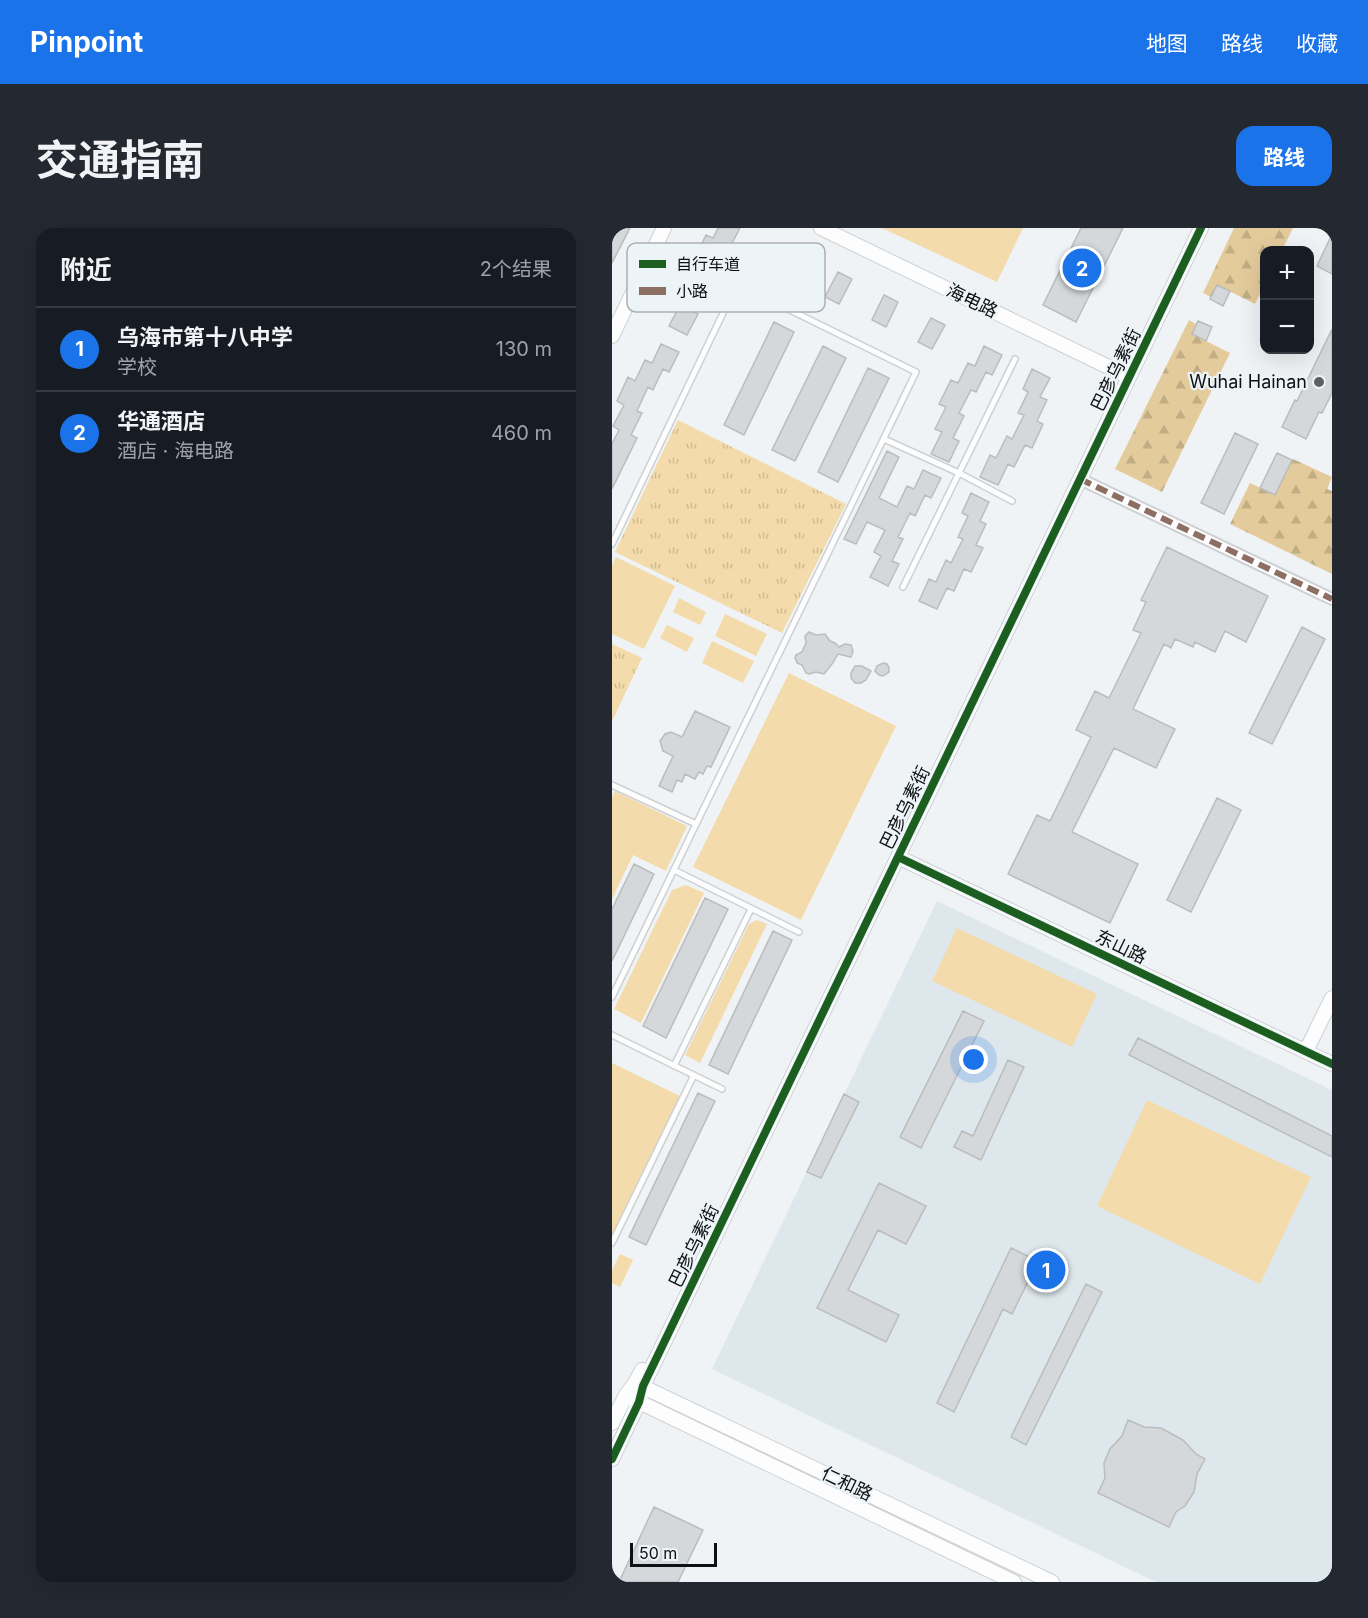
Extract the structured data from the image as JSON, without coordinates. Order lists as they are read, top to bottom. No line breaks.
{"streets":{"street":["海电路","巴彦乌素街","东山路","仁和路"]},"crossings":[["海电路","巴彦乌素街"],["巴彦乌素街","东山路"],["巴彦乌素街","仁和路"]],"places":["Wuhai Hainan"],"legend":["自行车道","小路"],"scale_bar":"50 m","page":{"header":"Pinpoint","nav":["地图","路线","收藏"],"title":"交通指南","buttons":"路线","heading":["附近","2个结果"],"map_buttons":["+","−"],"pins":["2","1"],"list":[{"mark":"1","name":"乌海市第十八中学","note":"学校","value":"130 m"},{"mark":"2","name":"华通酒店","note":"酒店 · 海电路","value":"460 m"}],"scale":"50 m"}}
